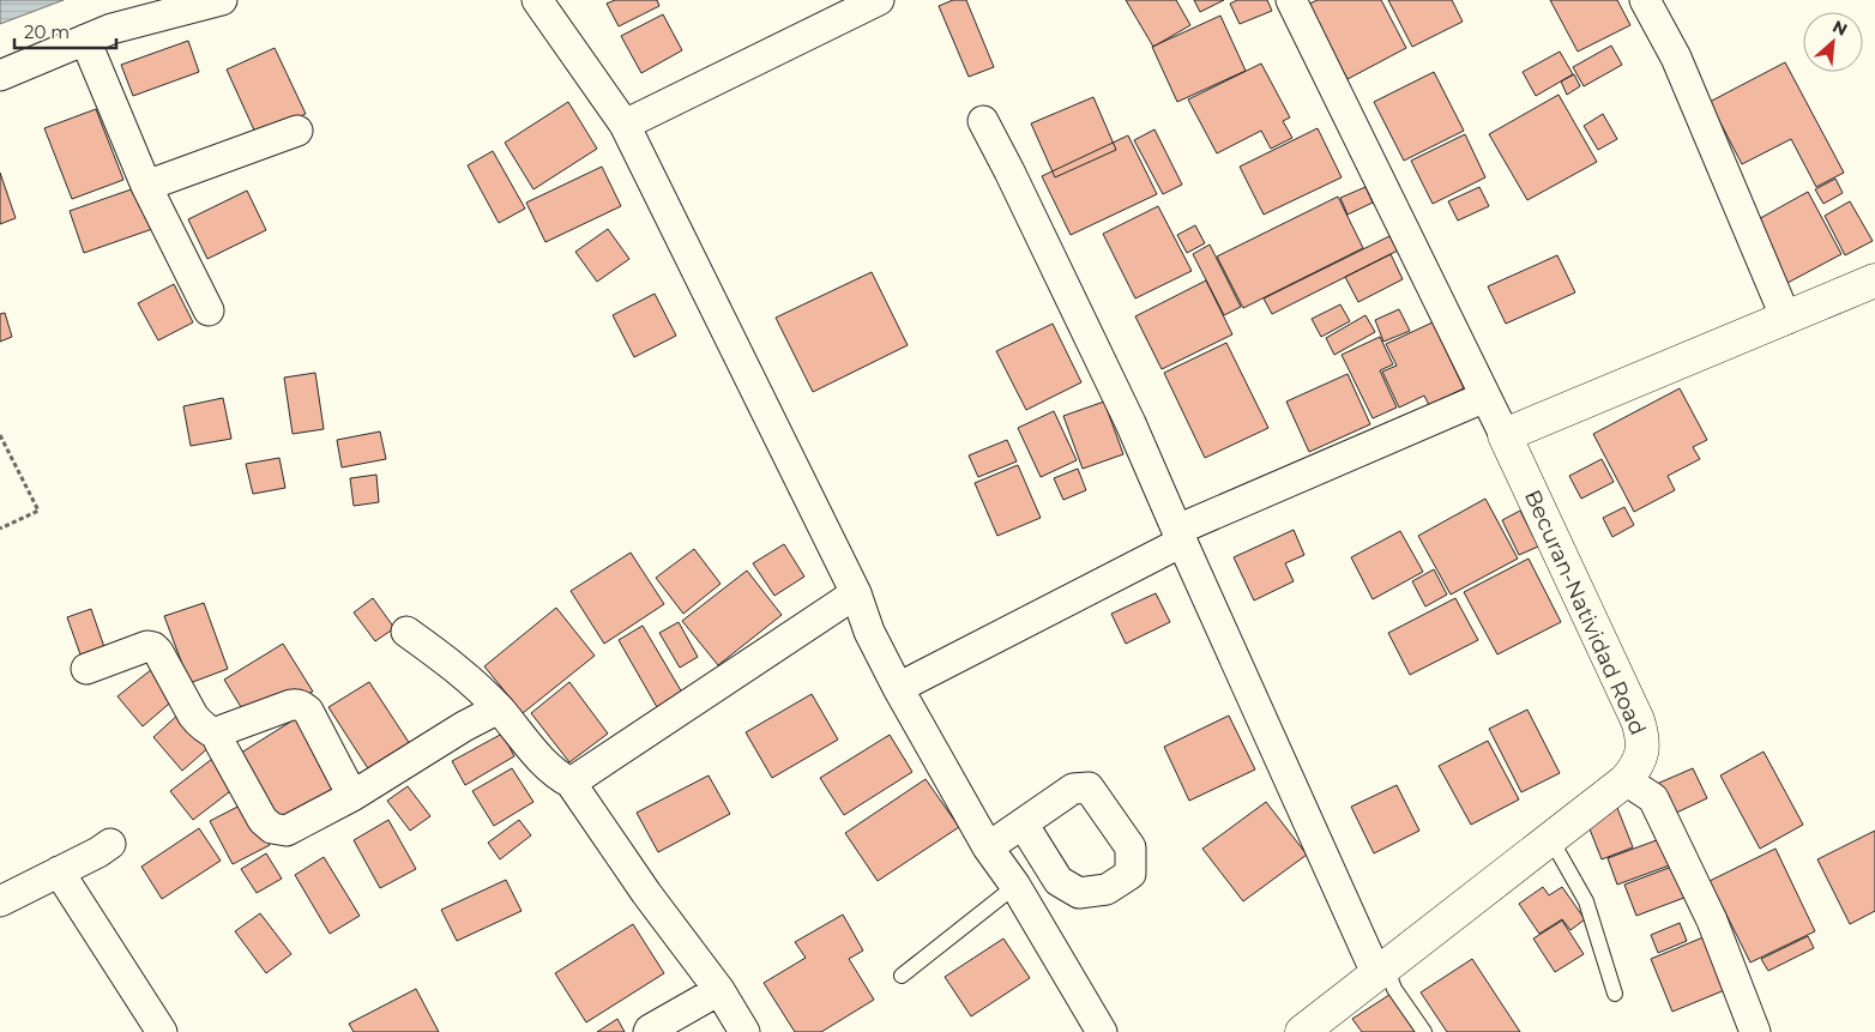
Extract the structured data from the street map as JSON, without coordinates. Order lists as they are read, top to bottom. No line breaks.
{"streets":{"street":["Becuran-Natividad Road"]},"scale_bar":"20 m","north":"top right"}
